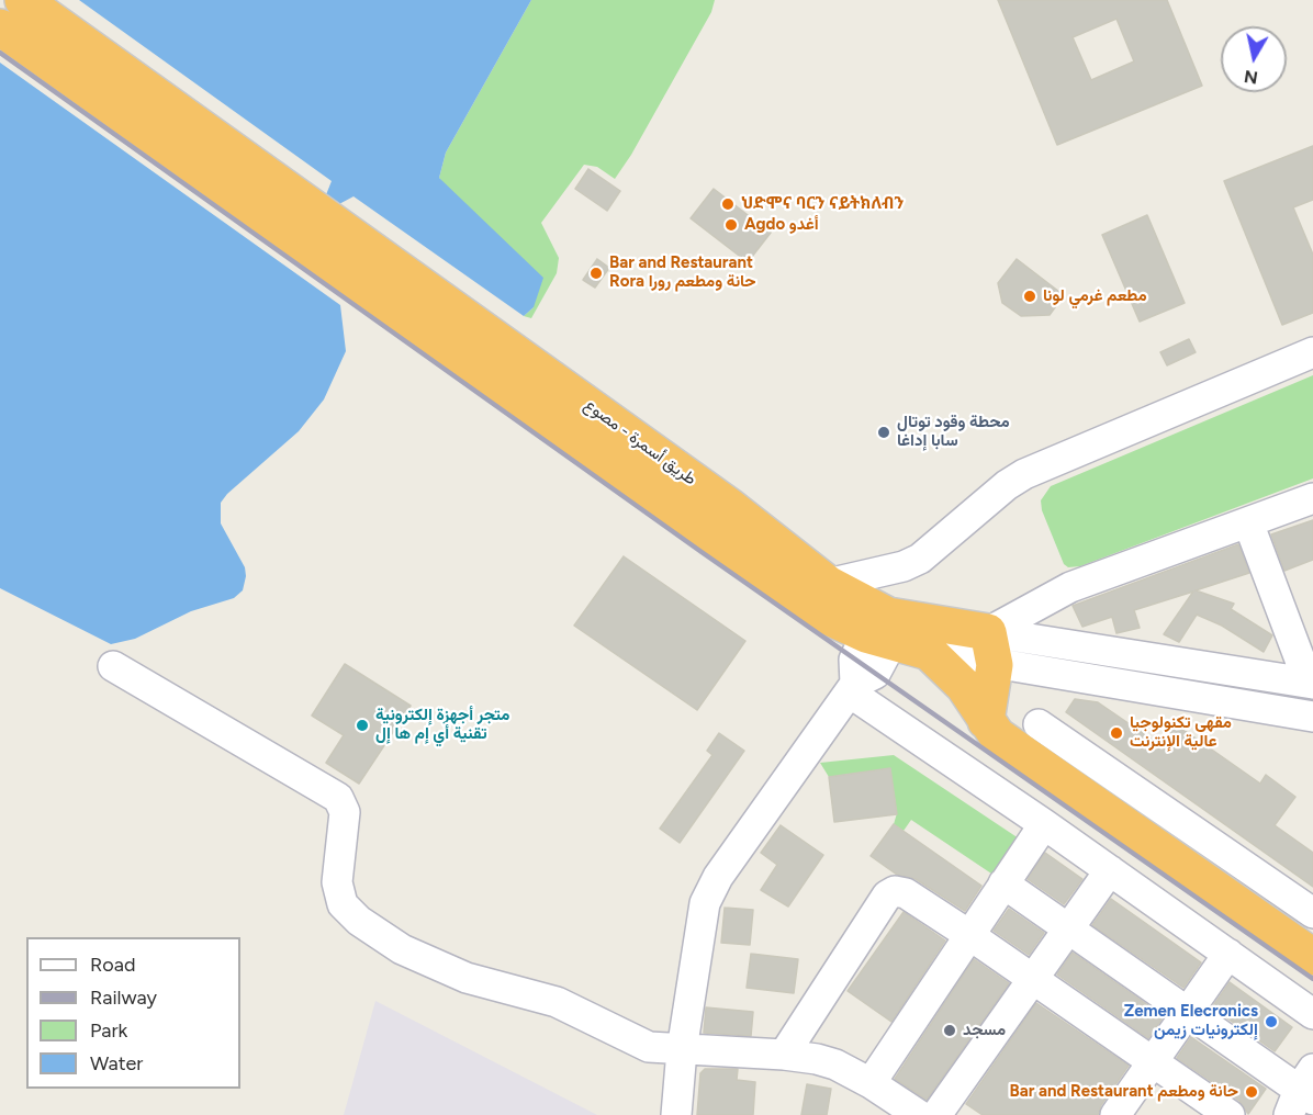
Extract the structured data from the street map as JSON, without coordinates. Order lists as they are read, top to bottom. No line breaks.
{"streets":{"highway":["طريق أسمرة - مصوع"]},"places":["ህድሞና ባርን ናይትክለብን","Agdo أغدو","Bar and Restaurant Rora حانة ومطعم رورا","مطعم غرمي لونا","محطة وقود توتال سابا إداغا","متجر أجهزة إلكترونية تقنية أي إم ها إل","مقهى تكنولوجيا عالية الإنترنت","Zemen Elecronics إلكترونيات زيمن","مسجد","Bar and Restaurant حانة ومطعم"],"legend":["Road","Railway","Park","Water"],"north":"bottom"}
